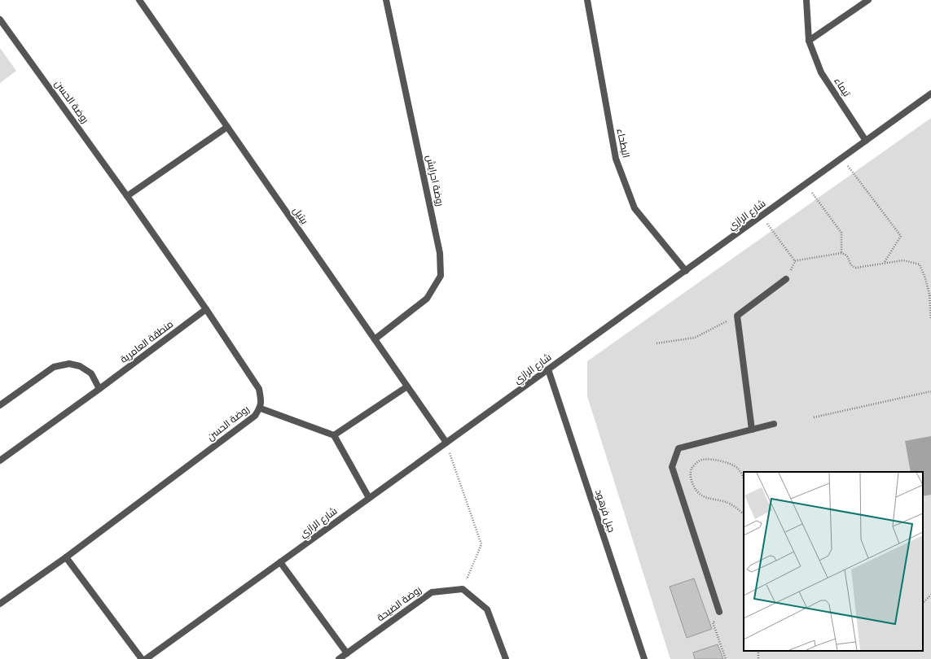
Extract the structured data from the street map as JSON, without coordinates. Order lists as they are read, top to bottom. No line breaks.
{"streets":{"street":["تيماء","روضة الحسن","البطحاء","روضة احرايش","شارع الرازي","بيتيل","منطقة العامرية","جبل فرهود","روضة الضيحة"]},"crossings":[["تيماء","شارع الرازي"],["روضة الحسن","منطقة العامرية"],["البطحاء","شارع الرازي"],["روضة احرايش","بيتيل"],["شارع الرازي","بيتيل"],["شارع الرازي","جبل فرهود"]]}
